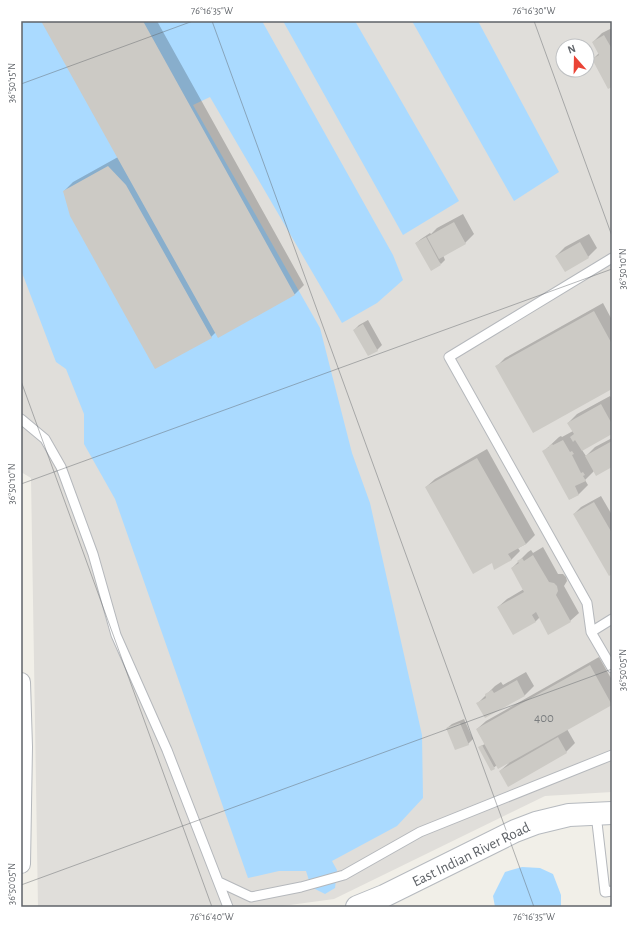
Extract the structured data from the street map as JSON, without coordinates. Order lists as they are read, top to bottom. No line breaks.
{"streets":{"street":["East Indian River Road"]},"house_numbers":["400"],"north":"top","coordinates":["76°16'35\"W","76°16'30\"W","36°50'15\"N","36°50'10\"N","36°50'05\"N","76°16'40\"W"]}
